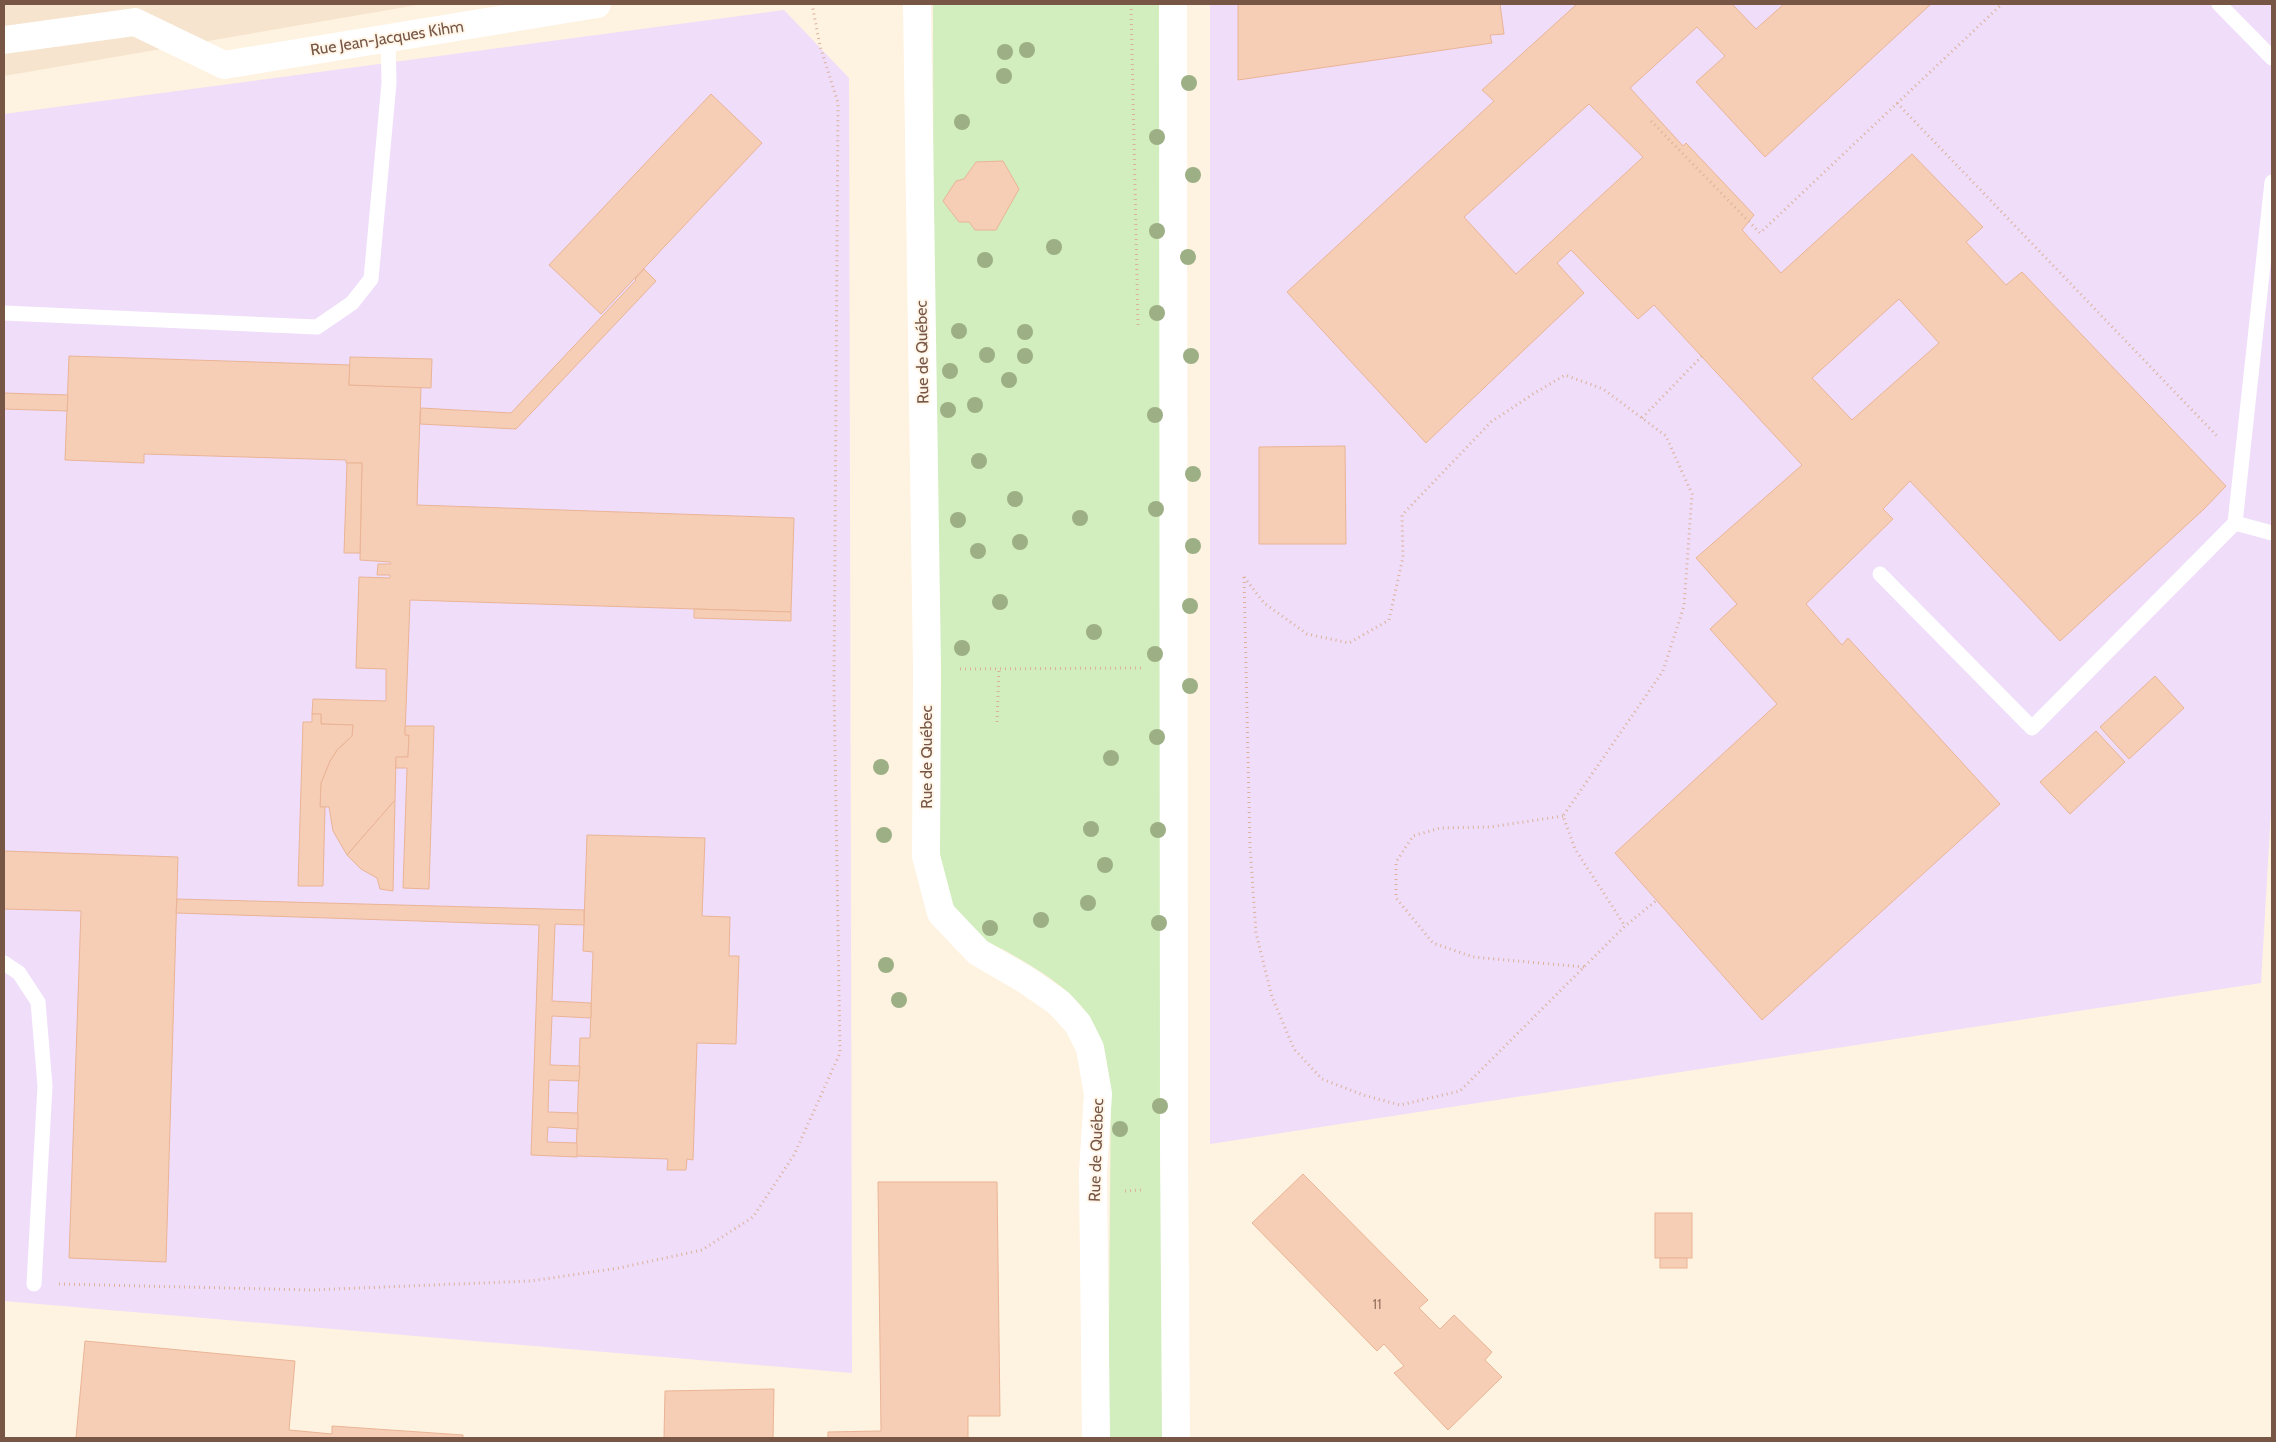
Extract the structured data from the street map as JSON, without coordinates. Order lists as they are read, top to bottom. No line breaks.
{"streets":{"street":["Rue Jean-Jacques Kihm","Rue de Québec"]},"house_numbers":["11"]}
